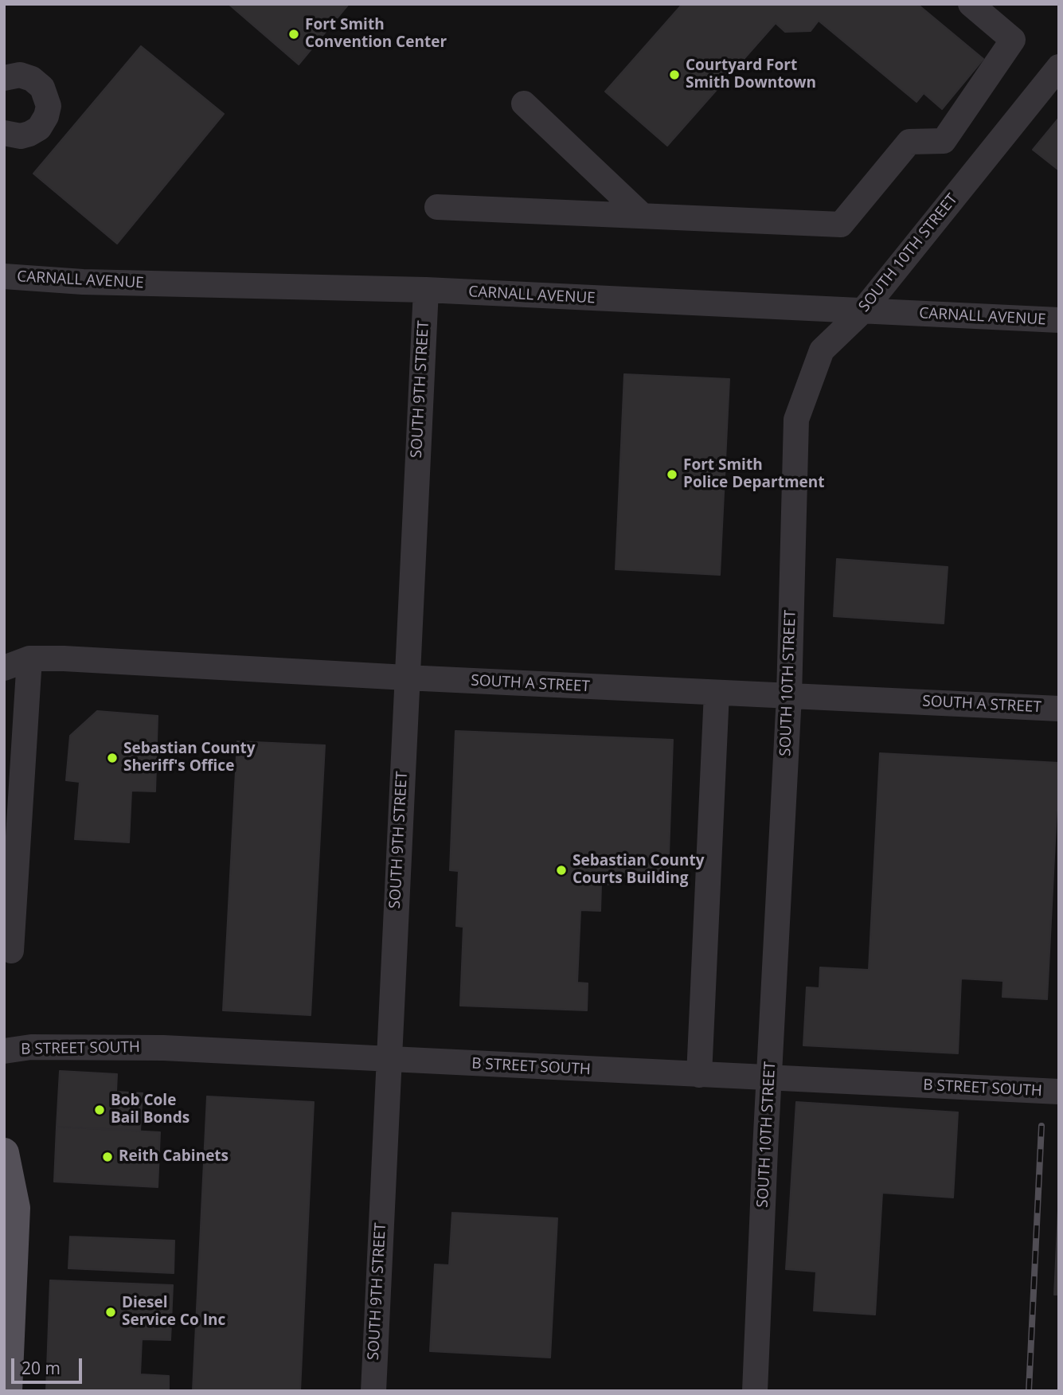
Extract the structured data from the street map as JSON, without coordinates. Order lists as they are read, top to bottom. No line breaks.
{"streets":{"street":["SOUTH 10TH STREET","CARNALL AVENUE","SOUTH 9TH STREET","SOUTH A STREET","B STREET SOUTH"]},"crossings":[["SOUTH 10TH STREET","CARNALL AVENUE"],["SOUTH 10TH STREET","SOUTH A STREET"],["SOUTH 10TH STREET","B STREET SOUTH"],["CARNALL AVENUE","SOUTH 9TH STREET"],["SOUTH 9TH STREET","SOUTH A STREET"],["SOUTH 9TH STREET","B STREET SOUTH"]],"places":["Fort Smith Convention Center","Courtyard Fort Smith Downtown","Fort Smith Police Department","Sebastian County Sheriff's Office","Sebastian County Courts Building","Bob Cole Bail Bonds","Reith Cabinets","Diesel Service Co Inc"],"scale_bar":"20 m"}
